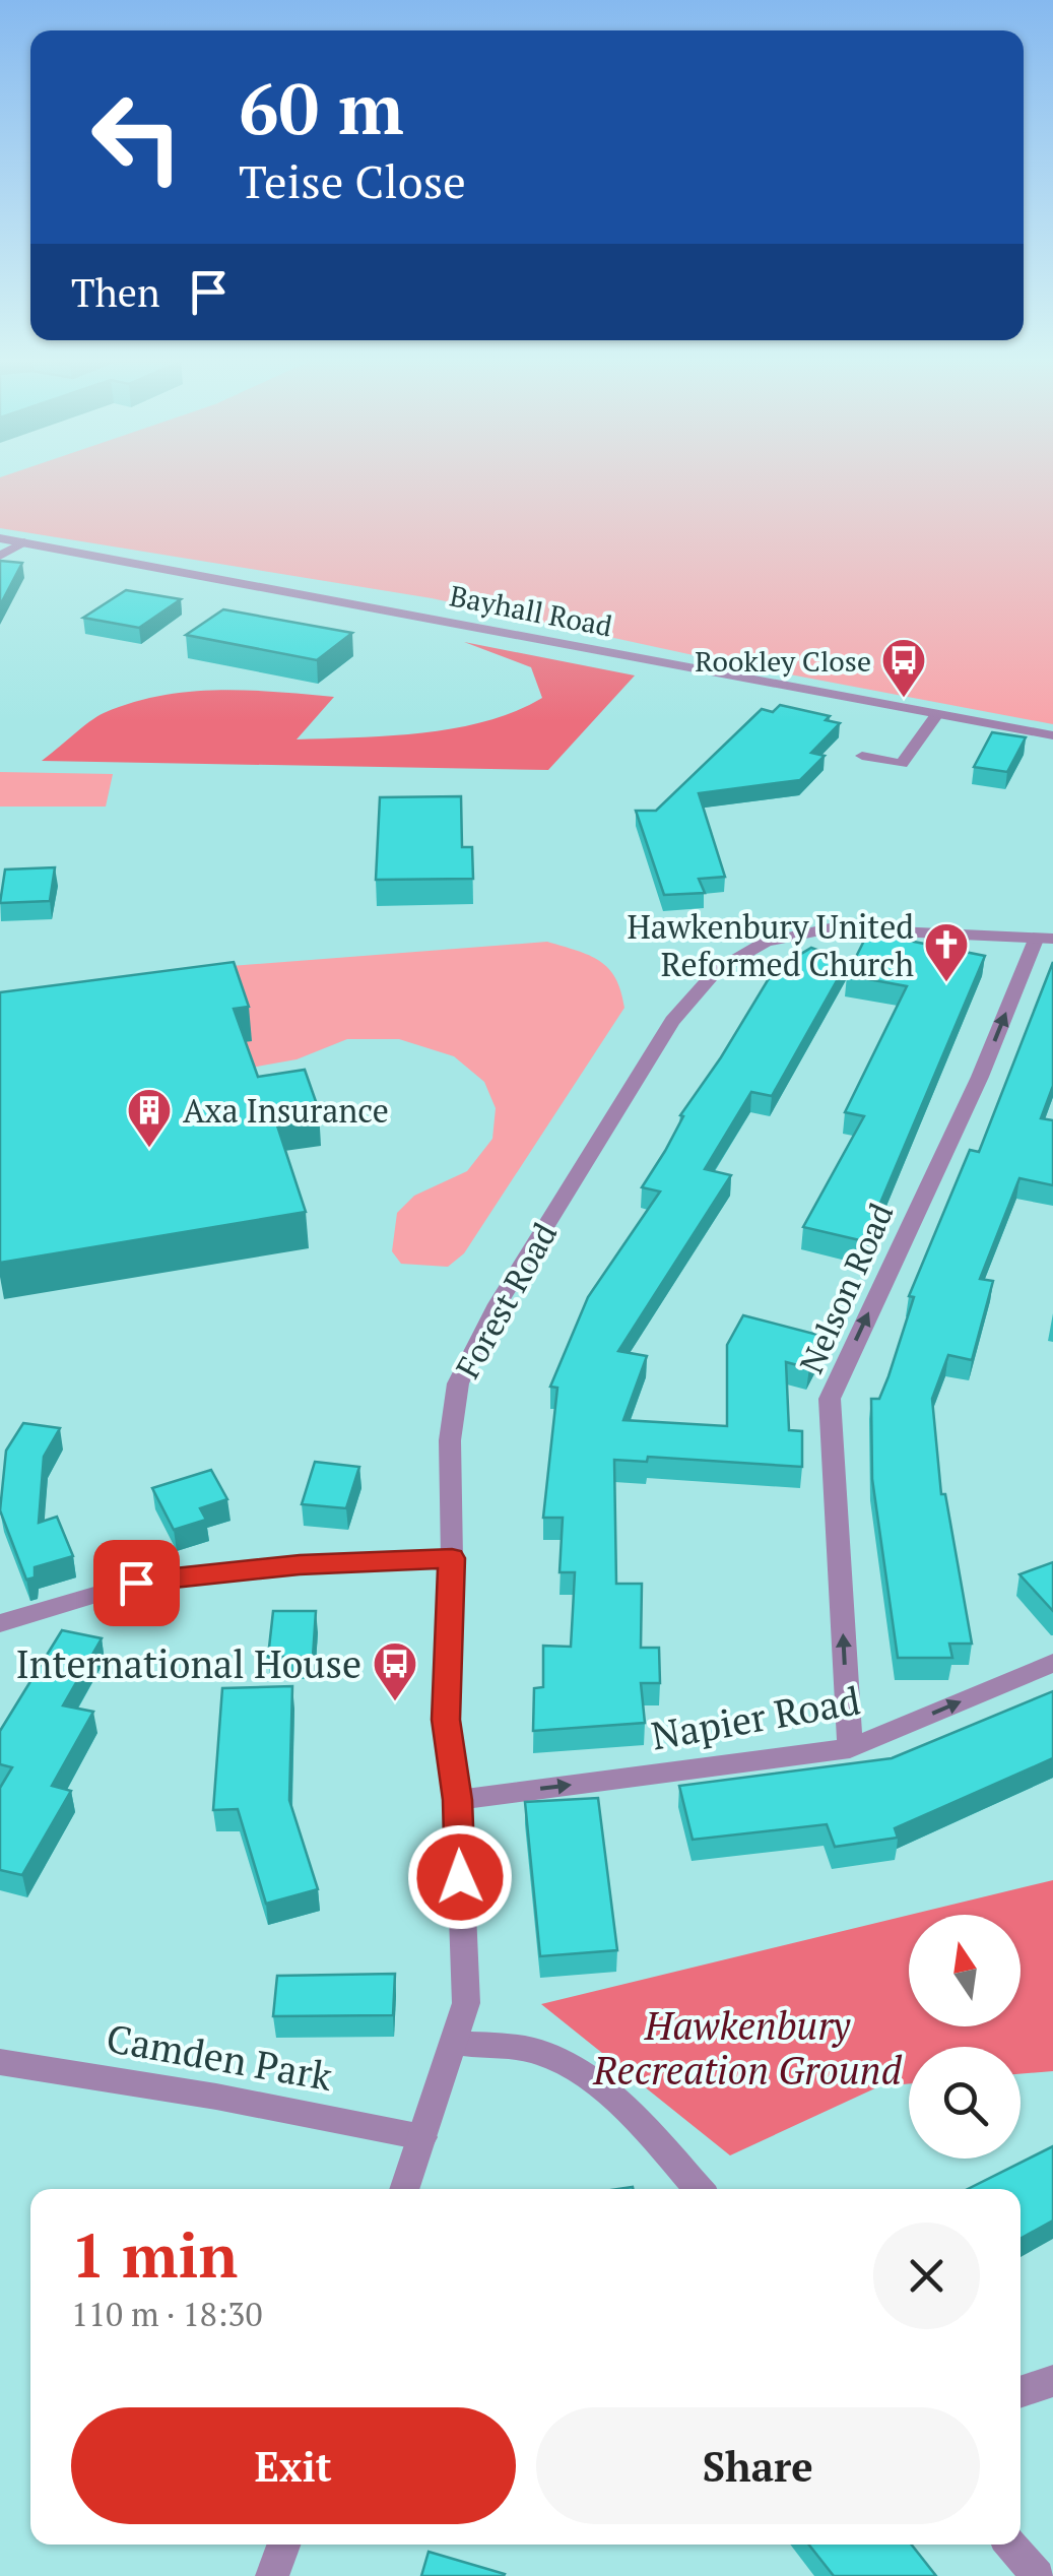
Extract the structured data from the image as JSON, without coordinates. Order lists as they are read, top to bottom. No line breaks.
{"streets":{"street":["Bayhall Road","Nelson Road","Forest Road","Napier Road","Camden Park"]},"crossings":[["Nelson Road","Forest Road"],["Nelson Road","Napier Road"],["Forest Road","Napier Road"],["Forest Road","Camden Park"]],"one_way":["Nelson Road","Napier Road"],"parks":["Hawkenbury Recreation Ground"],"places":{"bus stop":["Rookley Close","International House"],"church":["Hawkenbury United Reformed Church"],"building":["Axa Insurance"]},"north":"top","page":{"turn":["60 m","Teise Close"],"then":"Then","heading":["1 min","110 m · 18:30"],"buttons":["Exit","Share"]}}
